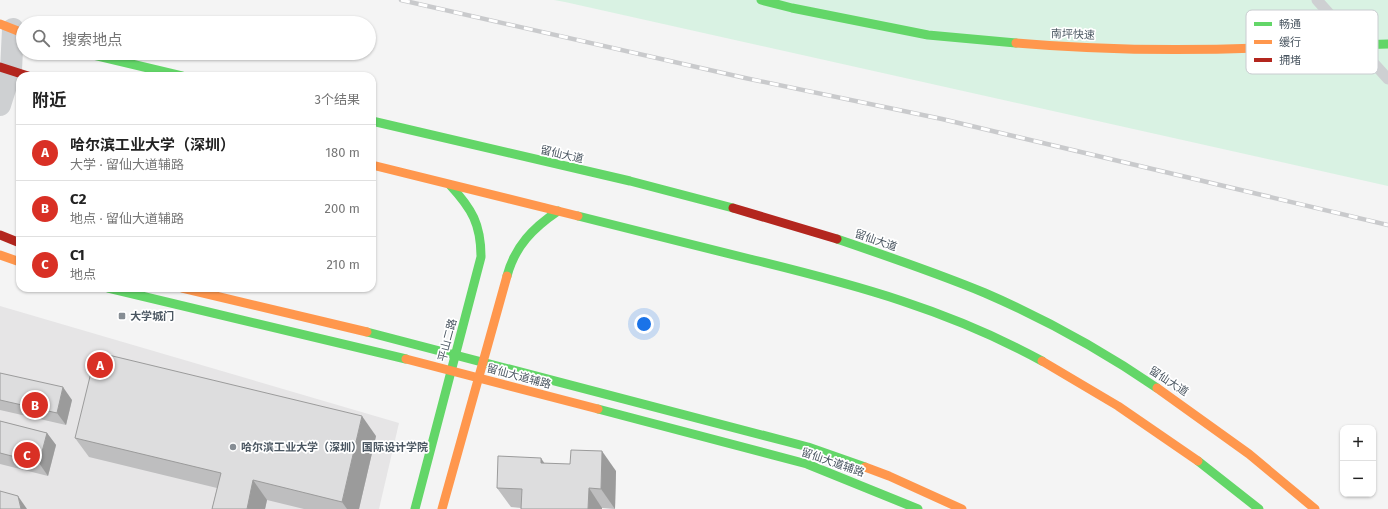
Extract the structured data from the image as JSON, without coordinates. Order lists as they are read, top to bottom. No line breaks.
{"streets":{"main road":["南坪快速","留仙大道","平山二路","留仙大道辅路"]},"crossings":[["平山二路","留仙大道辅路"]],"places":{"transit":["大学城门"],"other":["哈尔滨工业大学（深圳）国际设计学院"]},"legend":["畅通","缓行","拥堵"],"page":{"search":"搜索地点","heading":["附近","3个结果"],"list":[{"mark":"A","name":"哈尔滨工业大学（深圳）","note":"大学 · 留仙大道辅路","value":"180 m"},{"mark":"B","name":"C2","note":"地点 · 留仙大道辅路","value":"200 m"},{"mark":"C","name":"C1","note":"地点","value":"210 m"}],"pins":["A","B","C"],"map_buttons":["+","−"]}}
